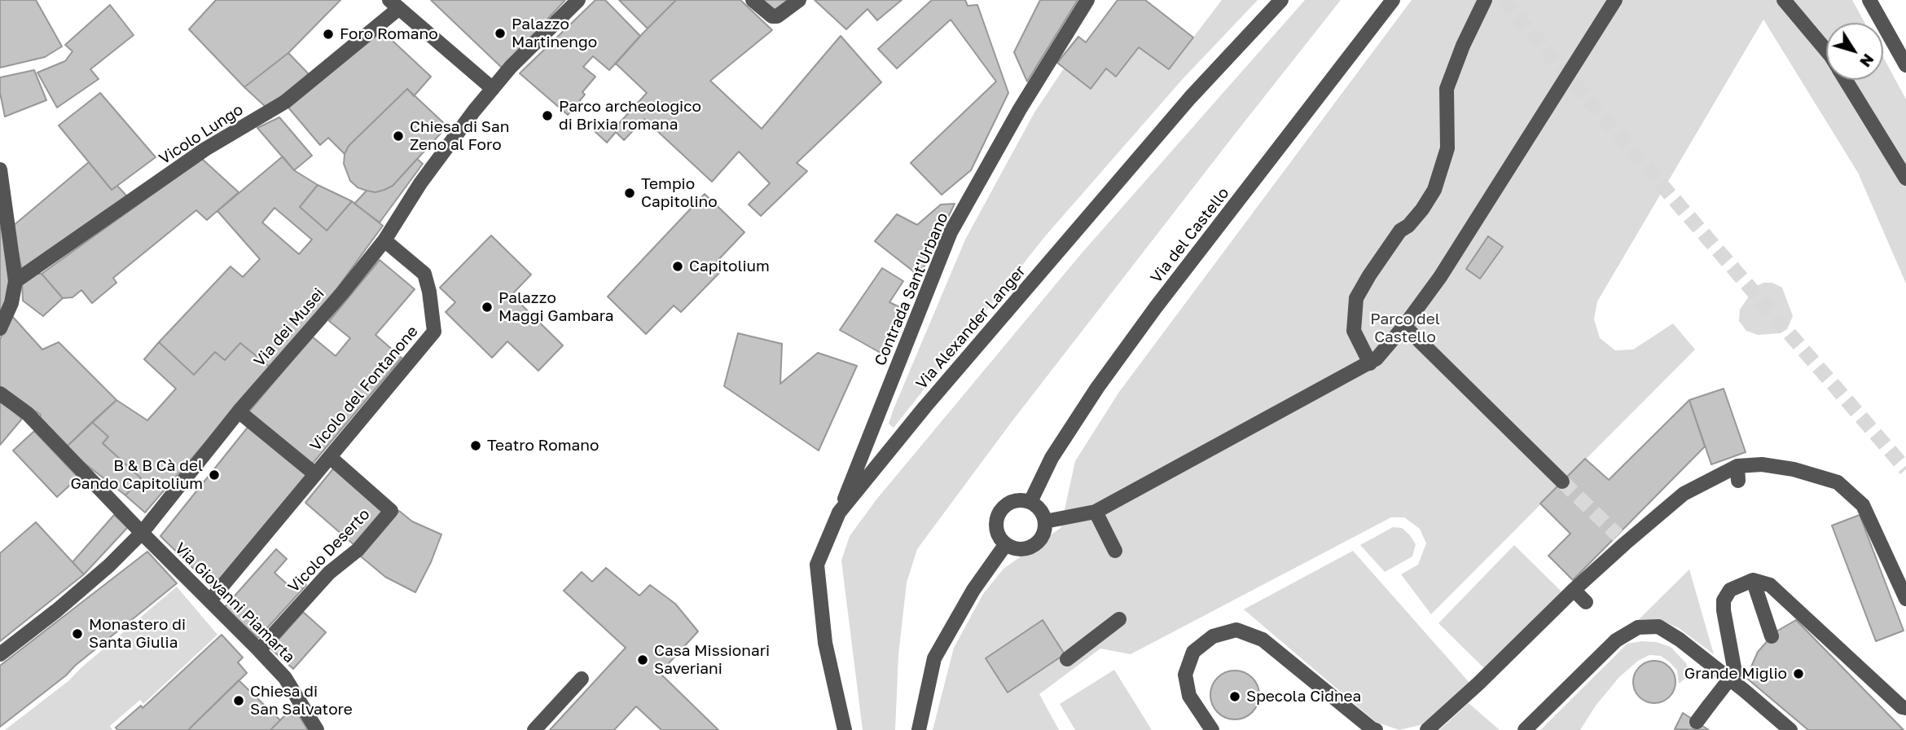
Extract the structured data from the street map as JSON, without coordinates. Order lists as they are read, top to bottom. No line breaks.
{"streets":{"street":["Vicolo Lungo","Via del Castello","Contrada Sant'Urbano","Via dei Musei","Via Alexander Langer","Vicolo del Fontanone","Vicolo Deserto","Via Giovanni Piamarta"]},"crossings":[["Contrada Sant'Urbano","Via Alexander Langer"],["Via dei Musei","Vicolo del Fontanone"],["Via dei Musei","Via Giovanni Piamarta"],["Vicolo del Fontanone","Vicolo Deserto"],["Vicolo del Fontanone","Via Giovanni Piamarta"],["Vicolo Deserto","Via Giovanni Piamarta"]],"parks":["Parco del Castello"],"places":["Palazzo Martinengo","Foro Romano","Parco archeologico di Brixia romana","Chiesa di San Zeno al Foro","Tempio Capitolino","Capitolium","Palazzo Maggi Gambara","Teatro Romano","B & B Cà del Gando Capitolium","Monastero di Santa Giulia","Casa Missionari Saveriani","Grande Miglio","Specola Cidnea","Chiesa di San Salvatore"],"north":"bottom right"}
